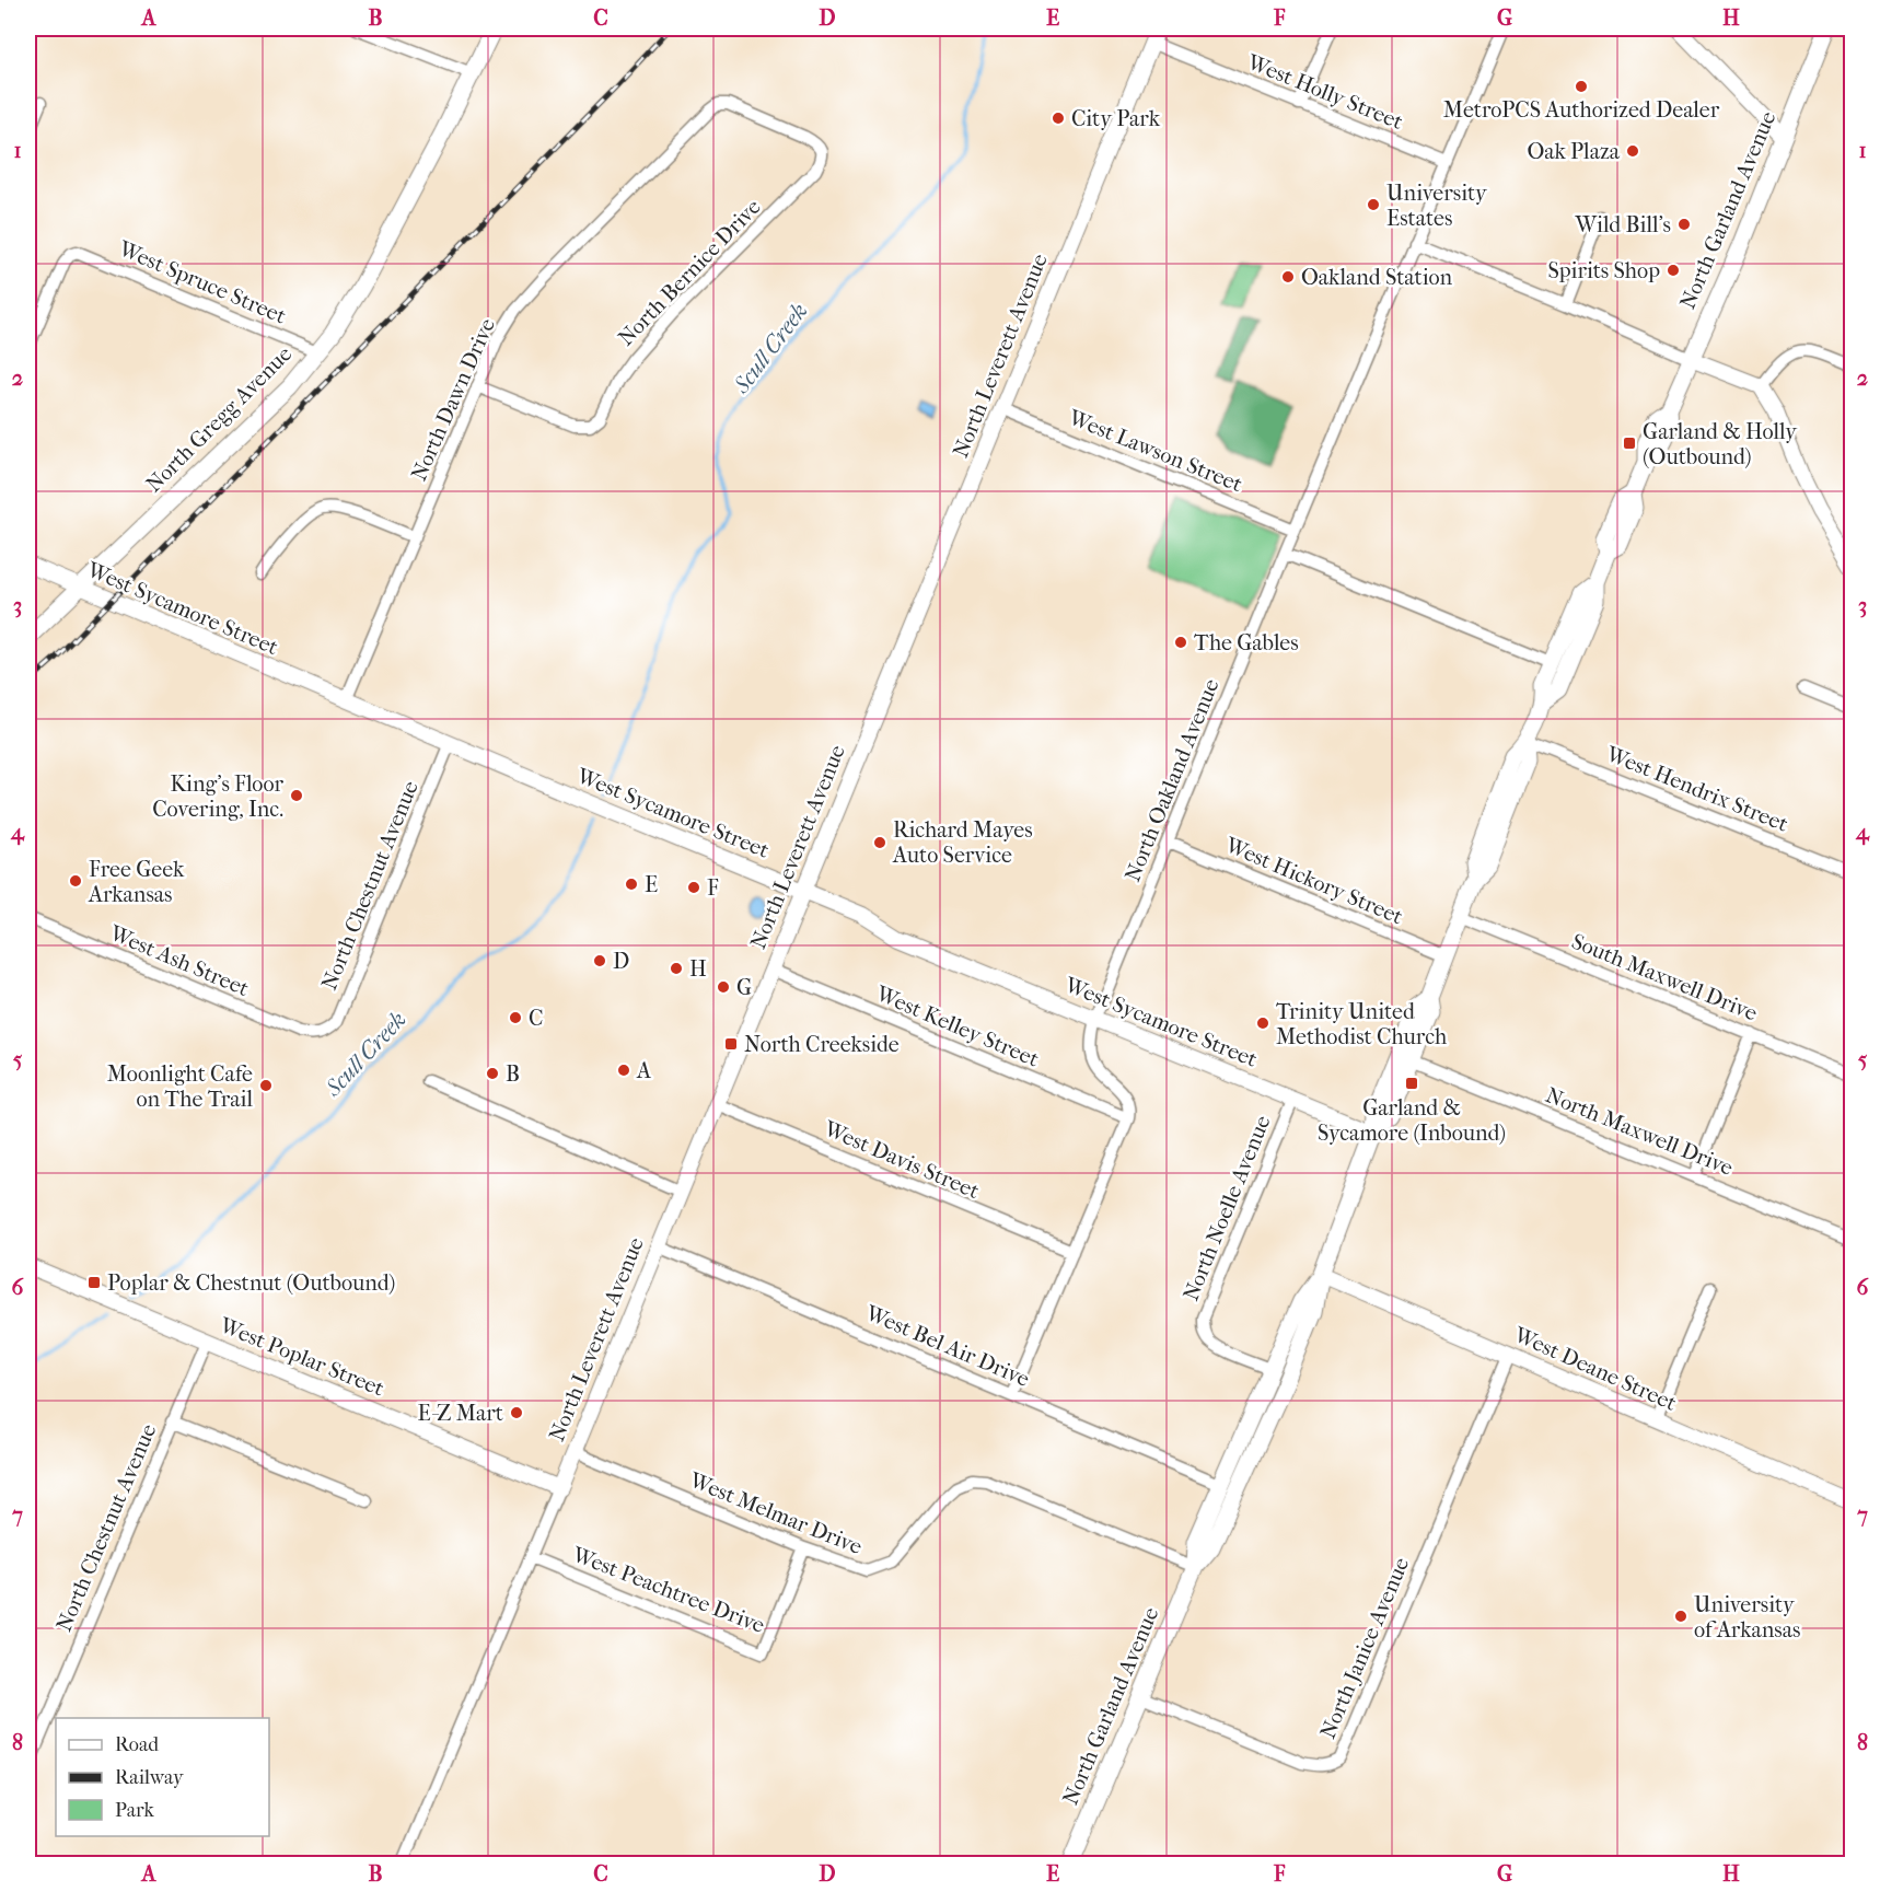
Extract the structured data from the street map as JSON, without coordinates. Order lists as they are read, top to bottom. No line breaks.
{"streets":{"main road":["North Garland Avenue","North Gregg Avenue"],"street":["West Holly Street","North Bernice Drive","West Spruce Street","North Leverett Avenue","North Dawn Drive","West Lawson Street","West Sycamore Street","North Oakland Avenue","West Hendrix Street","West Hickory Street","North Chestnut Avenue","West Ash Street","South Maxwell Drive","West Kelley Street","North Maxwell Drive","West Davis Street","North Noelle Avenue","West Bel Air Drive","West Poplar Street","West Deane Street","West Melmar Drive","West Peachtree Drive","North Janice Avenue"]},"crossings":[["West Holly Street","North Leverett Avenue"],["West Holly Street","North Oakland Avenue"],["North Garland Avenue","West Sycamore Street"],["North Garland Avenue","West Hendrix Street"],["North Garland Avenue","West Hickory Street"],["North Garland Avenue","South Maxwell Drive"],["North Garland Avenue","North Maxwell Drive"],["North Garland Avenue","North Noelle Avenue"],["North Garland Avenue","West Bel Air Drive"],["North Garland Avenue","West Deane Street"],["North Garland Avenue","West Melmar Drive"],["North Garland Avenue","North Janice Avenue"],["North Bernice Drive","North Dawn Drive"],["West Spruce Street","North Gregg Avenue"],["North Leverett Avenue","West Lawson Street"],["North Leverett Avenue","West Sycamore Street"],["North Leverett Avenue","West Kelley Street"],["North Leverett Avenue","West Davis Street"],["North Leverett Avenue","West Bel Air Drive"],["North Leverett Avenue","West Poplar Street"],["North Leverett Avenue","West Melmar Drive"],["North Leverett Avenue","West Peachtree Drive"],["North Dawn Drive","West Sycamore Street"],["North Gregg Avenue","West Sycamore Street"],["West Lawson Street","North Oakland Avenue"],["West Sycamore Street","North Oakland Avenue"],["West Sycamore Street","North Chestnut Avenue"],["West Sycamore Street","North Noelle Avenue"],["North Oakland Avenue","West Hickory Street"],["North Oakland Avenue","West Kelley Street"],["North Chestnut Avenue","West Ash Street"],["North Chestnut Avenue","West Poplar Street"],["West Deane Street","North Janice Avenue"],["West Melmar Drive","West Peachtree Drive"]],"water":["Scull Creek"],"places":{"other":["MetroPCS Authorized Dealer","City Park","Oak Plaza","University Estates","Wild Bill's","Spirits Shop","Oakland Station","The Gables","King's Floor Covering, Inc.","Richard Mayes Auto Service","Free Geek Arkansas","E","F","D","H","G","C","Trinity United Methodist Church","A","B","Moonlight Cafe on The Trail","E-Z Mart","University of Arkansas"],"transit":["Garland & Holly (Outbound)","North Creekside","Garland & Sycamore (Inbound)","Poplar & Chestnut (Outbound)"]},"legend":["Road","Railway","Park"],"grid":{"columns":["A","B","C","D","E","F","G","H"],"rows":["1","2","3","4","5","6","7","8"]}}
